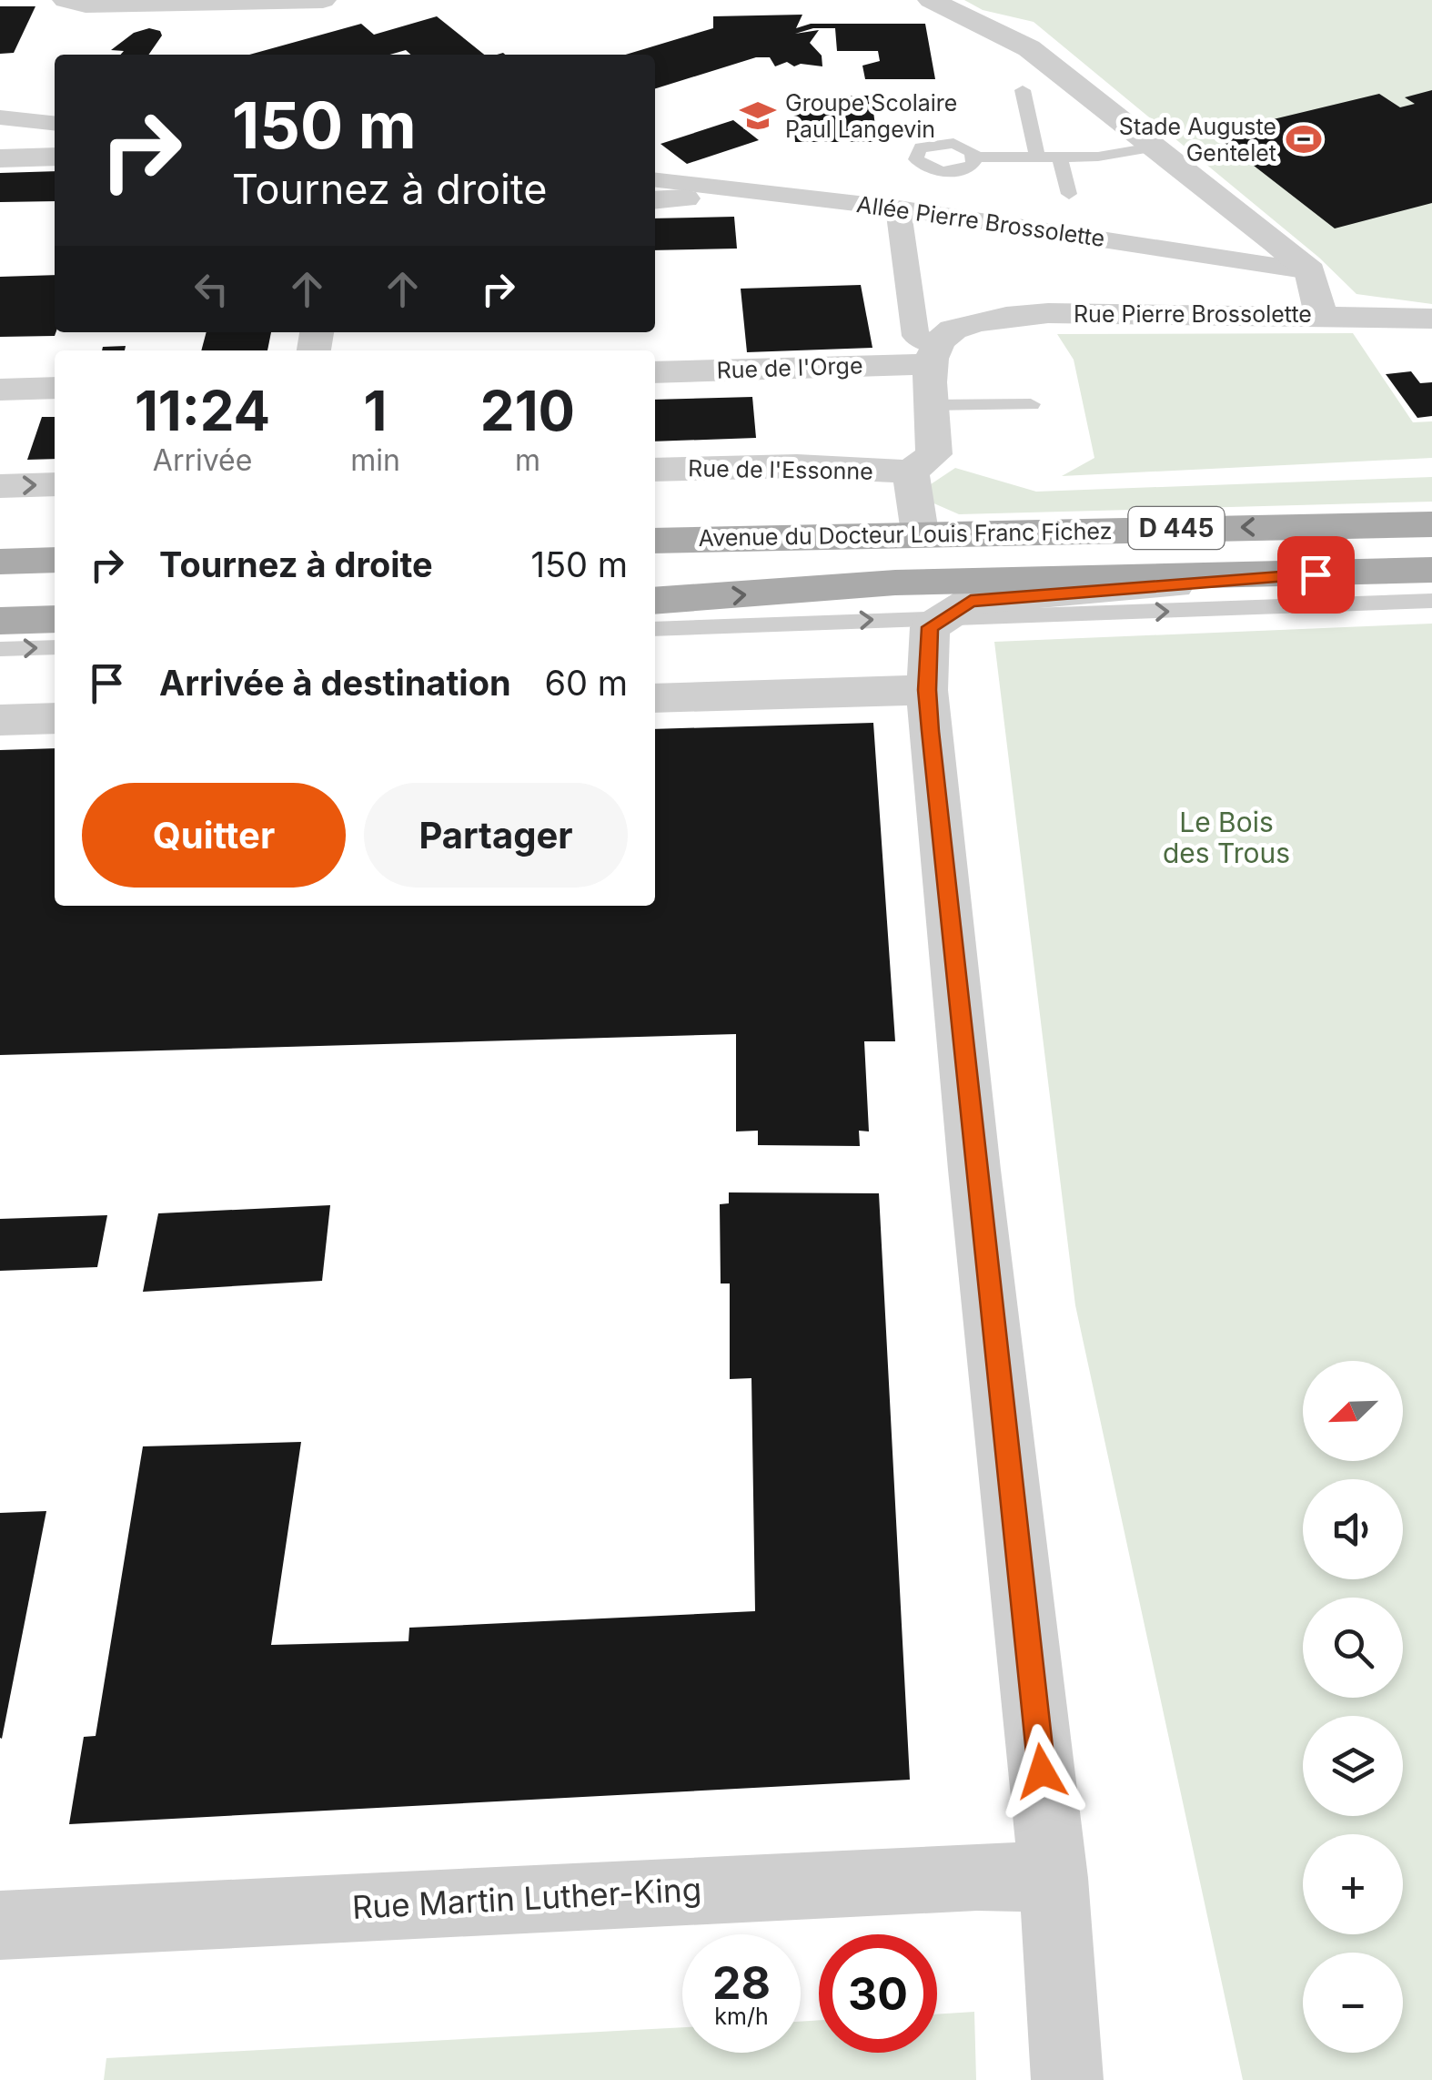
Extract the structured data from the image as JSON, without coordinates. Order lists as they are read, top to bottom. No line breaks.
{"streets":{"main road":["D 445","Avenue du Docteur Louis Franc Fichez"],"street":["Allée Pierre Brossolette","Rue Pierre Brossolette","Rue de l'Orge","Rue de l'Essonne","Rue Martin Luther-King"]},"crossings":[["Rue Pierre Brossolette","Rue de l'Orge"]],"parks":["Le Bois des Trous"],"places":{"school or university":["Groupe Scolaire Paul Langevin"],"sports":["Stade Auguste Gentelet"]},"north":"bottom left","page":{"turn":["150 m","Tournez à droite"],"eta":["11:24","Arrivée","1","min","210","m"],"list":[{"name":"Tournez à droite","value":"150 m"},{"name":"Arrivée à destination","value":"60 m"}],"buttons":["Quitter","Partager"],"map_buttons":["+","−"],"speed":"28 km/h","limit":"30"}}
